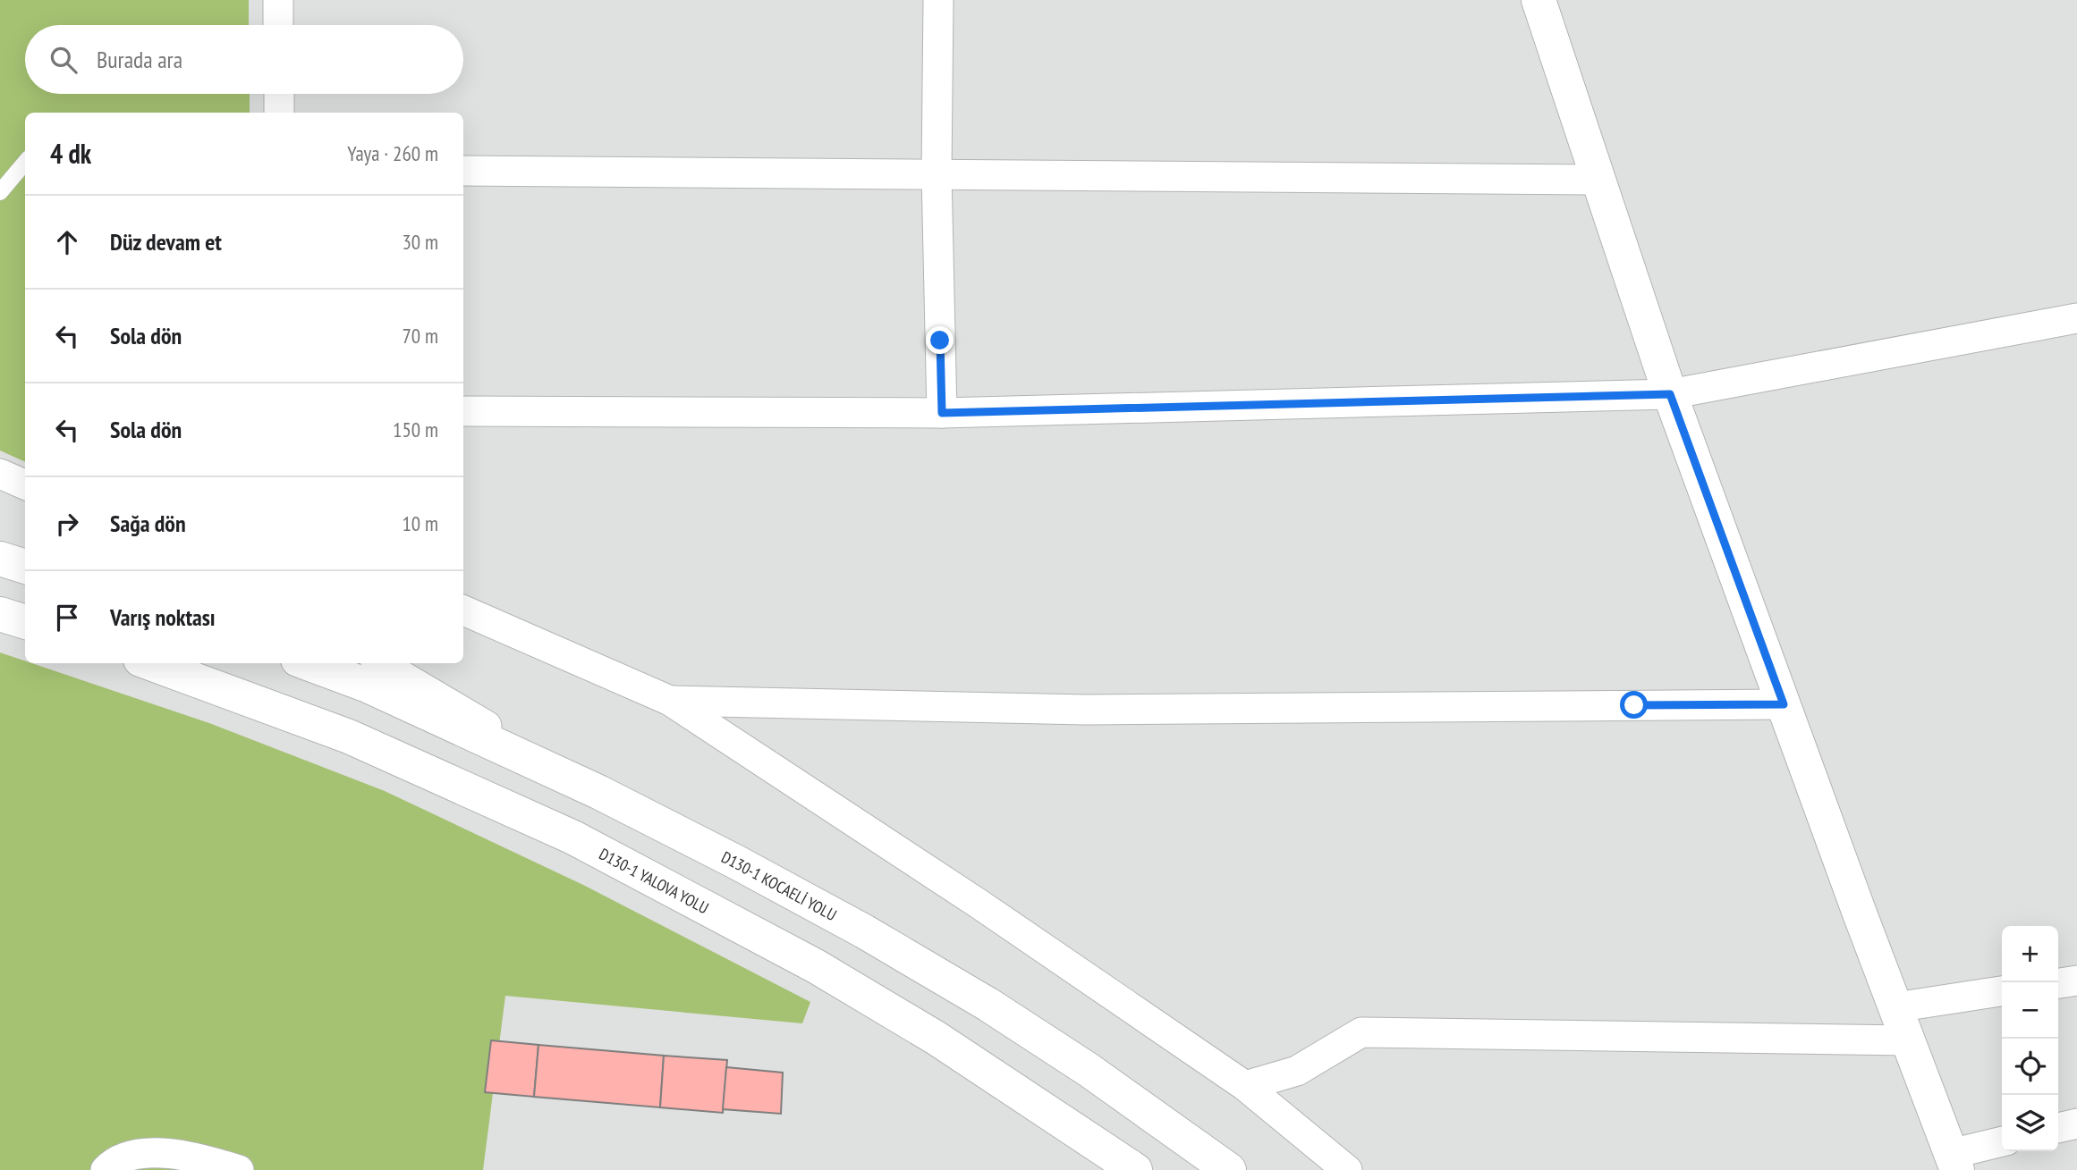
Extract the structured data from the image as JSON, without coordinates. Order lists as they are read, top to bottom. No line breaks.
{"streets":{"main road":["D130-1 YALOVA YOLU","D130-1 KOCAELİ YOLU"]},"page":{"search":"Burada ara","heading":["4 dk","Yaya · 260 m"],"list":[["Düz devam et","30 m"],["Sola dön","70 m"],["Sola dön","150 m"],["Sağa dön","10 m"],"Varış noktası"],"map_buttons":["+","−"]}}
